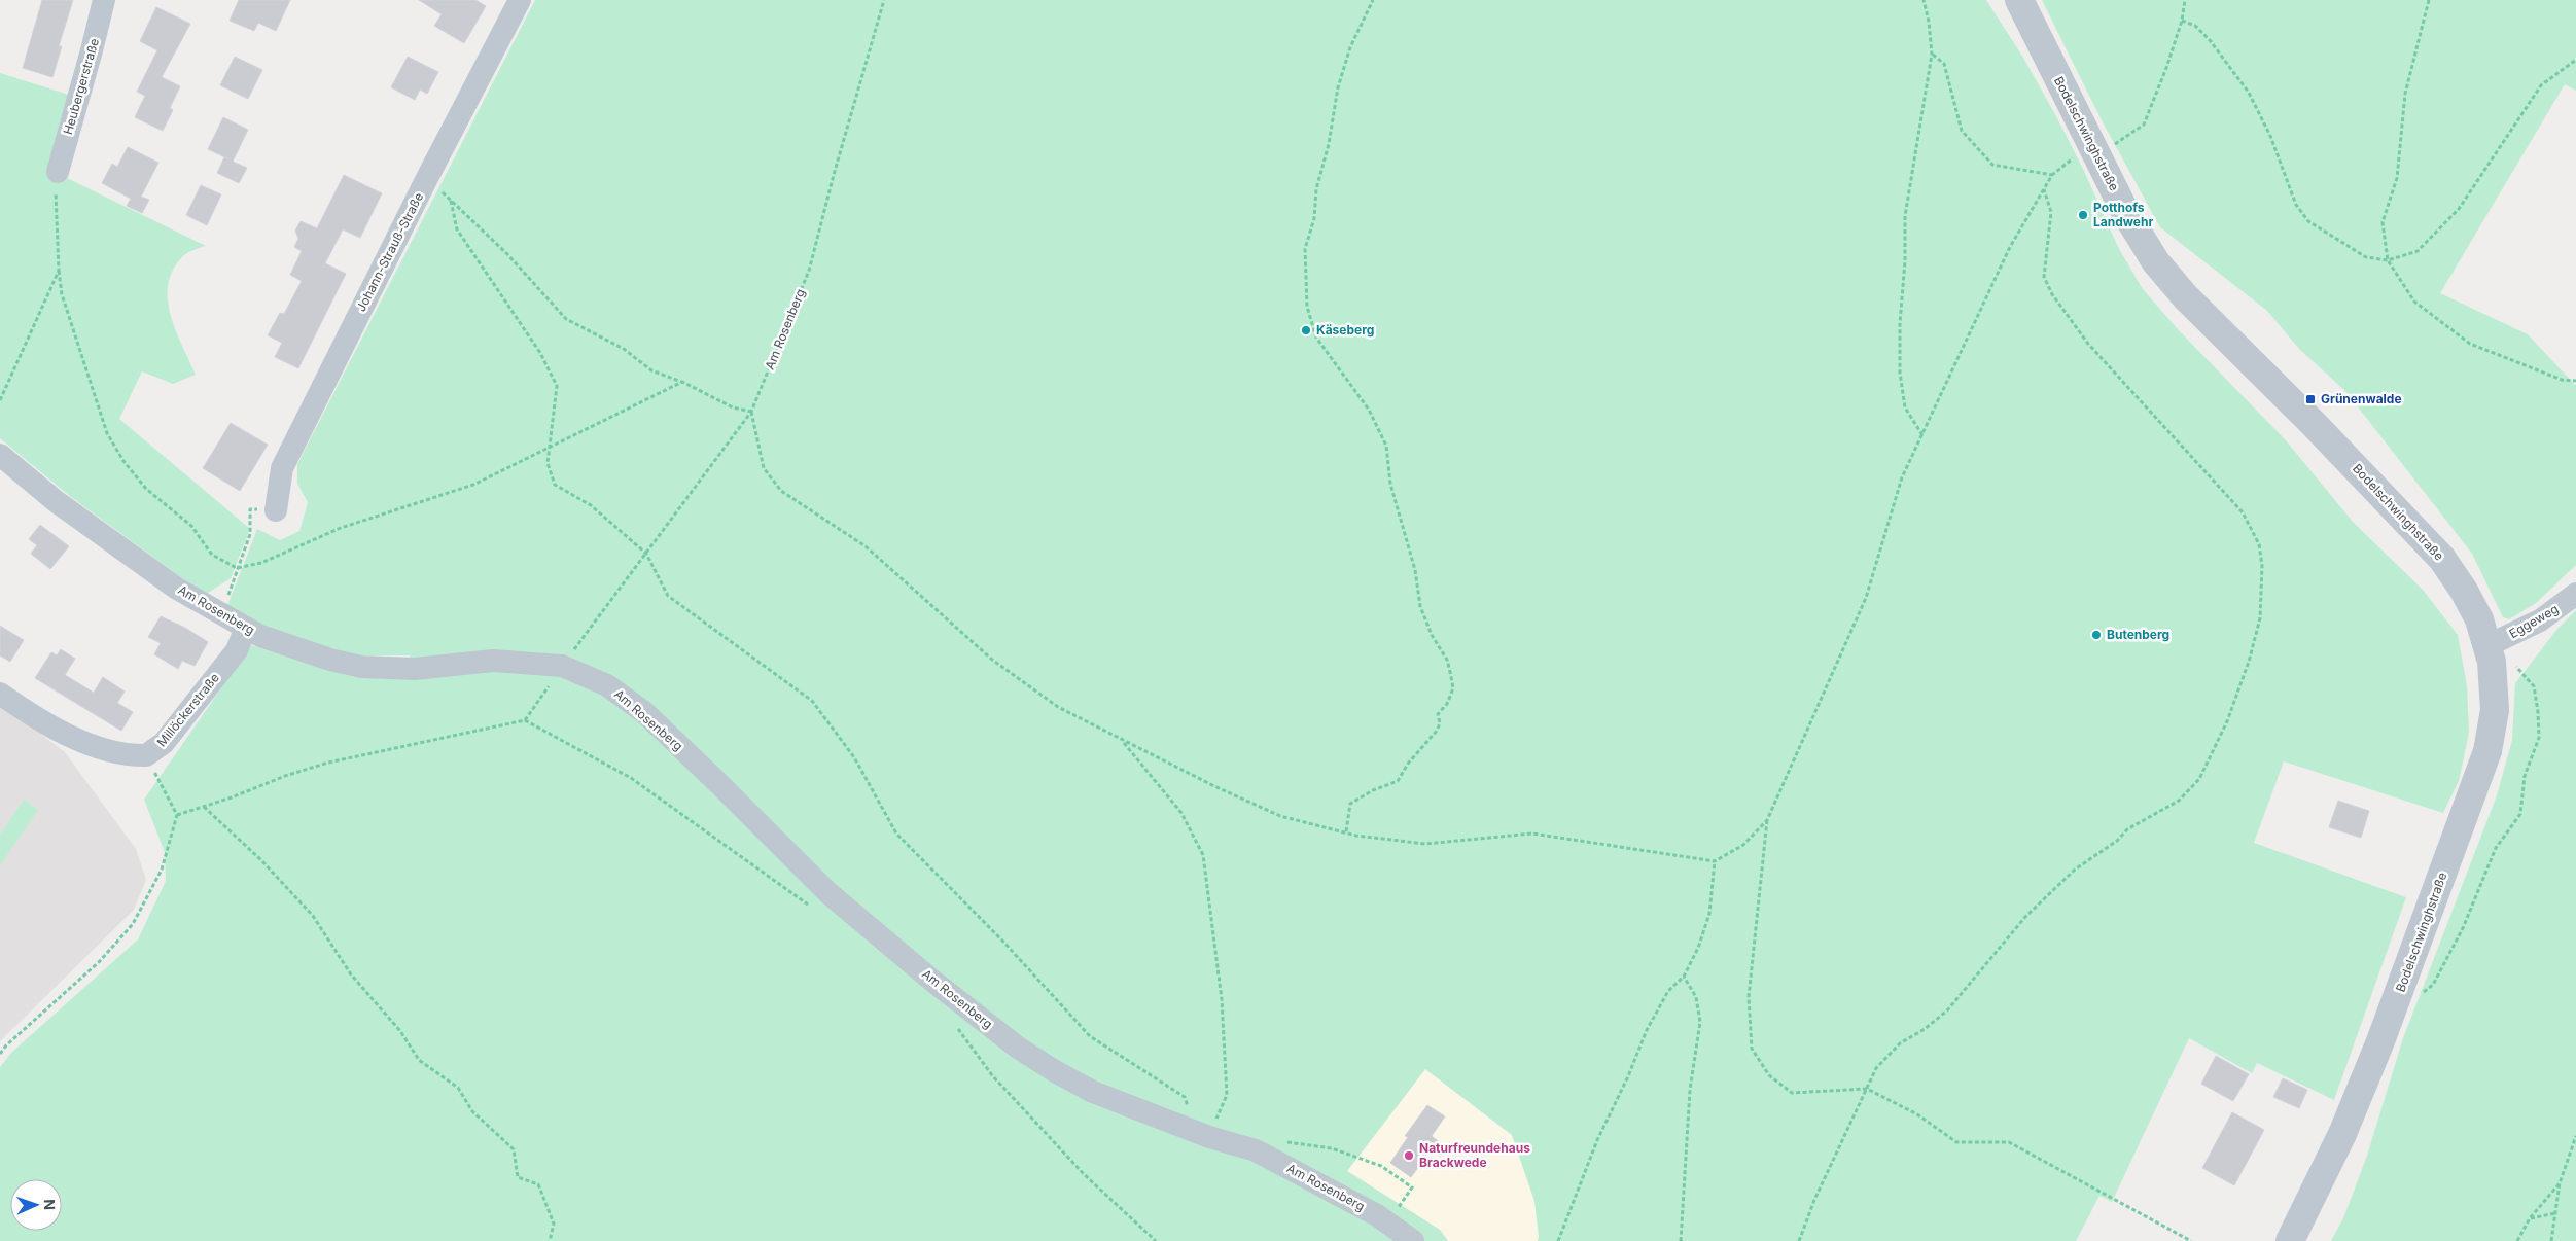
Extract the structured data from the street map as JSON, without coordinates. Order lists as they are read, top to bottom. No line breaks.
{"streets":{"street":["Heubergerstraße","Bodelschwinghstraße","Johann-Strauß-Straße","Am Rosenberg","Eggeweg","Millöckerstraße"]},"crossings":[["Bodelschwinghstraße","Eggeweg"],["Am Rosenberg","Millöckerstraße"]],"places":{"other":["Potthofs Landwehr","Käseberg","Butenberg","Naturfreundehaus Brackwede"],"transit":["Grünenwalde"]},"north":"right"}
